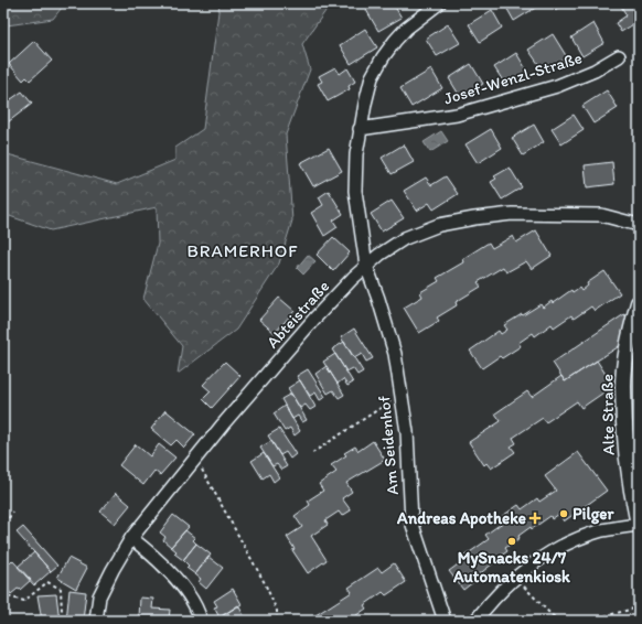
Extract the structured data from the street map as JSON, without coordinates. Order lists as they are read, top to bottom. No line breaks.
{"streets":{"street":["Josef-Wenzl-Straße","Abteistraße","Alte Straße","Am Seidenhof"]},"crossings":[["Abteistraße","Am Seidenhof"]],"districts":["BRAMERHOF"],"places":{"other":["Pilger","MySnacks 24/7 Automatenkiosk"],"health":["Andreas Apotheke"]}}
